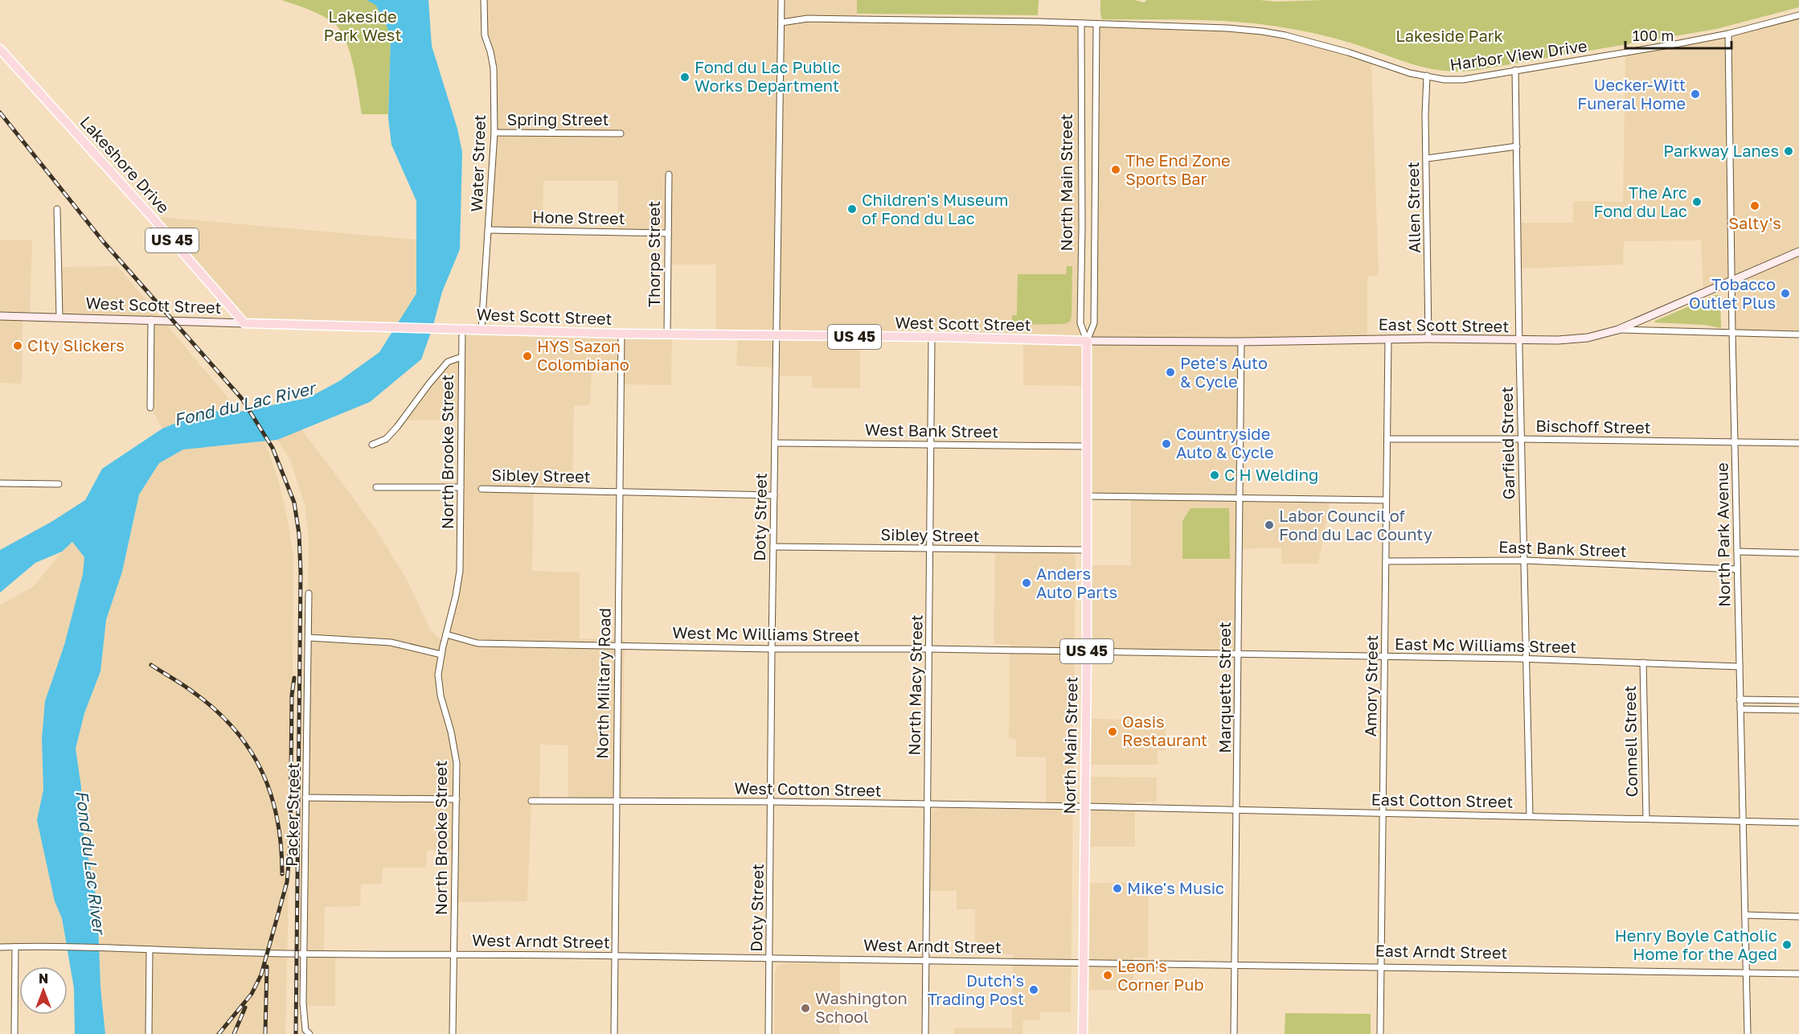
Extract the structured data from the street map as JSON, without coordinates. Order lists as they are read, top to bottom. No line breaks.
{"streets":{"main road":["Lakeshore Drive","North Main Street","US 45","West Scott Street","East Scott Street"],"street":["Harbor View Drive","Spring Street","Water Street","Allen Street","Hone Street","Thorpe Street","Bischoff Street","West Bank Street","Garfield Street","North Brooke Street","Sibley Street","Doty Street","North Park Avenue","East Bank Street","West Mc Williams Street","East Mc Williams Street","North Military Road","North Macy Street","Amory Street","Marquette Street","Connell Street","West Cotton Street","East Cotton Street","Packer Street","West Arndt Street","East Arndt Street"]},"crossings":[["Harbor View Drive","North Main Street"],["Harbor View Drive","Allen Street"],["Harbor View Drive","Garfield Street"],["Harbor View Drive","Doty Street"],["Harbor View Drive","North Park Avenue"],["Spring Street","Water Street"],["Water Street","Hone Street"],["Water Street","West Scott Street"],["Lakeshore Drive","West Scott Street"],["North Main Street","West Scott Street"],["North Main Street","East Scott Street"],["North Main Street","West Bank Street"],["North Main Street","Sibley Street"],["North Main Street","West Mc Williams Street"],["North Main Street","East Mc Williams Street"],["North Main Street","West Cotton Street"],["North Main Street","East Cotton Street"],["North Main Street","West Arndt Street"],["North Main Street","East Arndt Street"],["Allen Street","East Scott Street"],["Hone Street","Thorpe Street"],["Thorpe Street","West Scott Street"],["West Scott Street","East Scott Street"],["West Scott Street","North Brooke Street"],["West Scott Street","Doty Street"],["West Scott Street","North Military Road"],["West Scott Street","North Macy Street"],["East Scott Street","Garfield Street"],["East Scott Street","North Park Avenue"],["East Scott Street","Amory Street"],["East Scott Street","Marquette Street"],["Bischoff Street","Garfield Street"],["Bischoff Street","North Park Avenue"],["Bischoff Street","Amory Street"],["West Bank Street","Doty Street"],["West Bank Street","North Macy Street"],["Garfield Street","East Bank Street"],["Garfield Street","East Mc Williams Street"],["Garfield Street","East Cotton Street"],["North Brooke Street","West Mc Williams Street"],["North Brooke Street","West Arndt Street"],["Sibley Street","Doty Street"],["Sibley Street","North Military Road"],["Sibley Street","North Macy Street"],["Doty Street","West Mc Williams Street"],["Doty Street","West Cotton Street"],["Doty Street","West Arndt Street"],["North Park Avenue","East Bank Street"],["North Park Avenue","East Mc Williams Street"],["North Park Avenue","East Cotton Street"],["North Park Avenue","East Arndt Street"],["East Bank Street","Amory Street"],["West Mc Williams Street","East Mc Williams Street"],["West Mc Williams Street","North Military Road"],["West Mc Williams Street","North Macy Street"],["East Mc Williams Street","Amory Street"],["East Mc Williams Street","Marquette Street"],["East Mc Williams Street","Connell Street"],["North Military Road","West Cotton Street"],["North Military Road","West Arndt Street"],["North Macy Street","West Cotton Street"],["North Macy Street","West Arndt Street"],["Amory Street","East Cotton Street"],["Amory Street","East Arndt Street"],["Marquette Street","East Cotton Street"],["Marquette Street","East Arndt Street"],["Connell Street","East Cotton Street"],["West Cotton Street","East Cotton Street"],["Packer Street","West Arndt Street"],["West Arndt Street","East Arndt Street"]],"water":["Fond du Lac River"],"parks":["Lakeside Park West","Lakeside Park"],"places":["Fond du Lac Public Works Department","Uecker-Witt Funeral Home","Parkway Lanes","The End Zone Sports Bar","The Arc Fond du Lac","Salty's","Children's Museum of Fond du Lac","Tobacco Outlet Plus","CIty Slickers","HYS Sazon Colombiano","Pete's Auto & Cycle","Countryside Auto & Cycle","C H Welding","Labor Council of Fond du Lac County","Anders Auto Parts","Oasis Restaurant","Mike's Music","Henry Boyle Catholic Home for the Aged","Leon's Corner Pub","Dutch's Trading Post","Washington School"],"scale_bar":"100 m","north":"top"}
